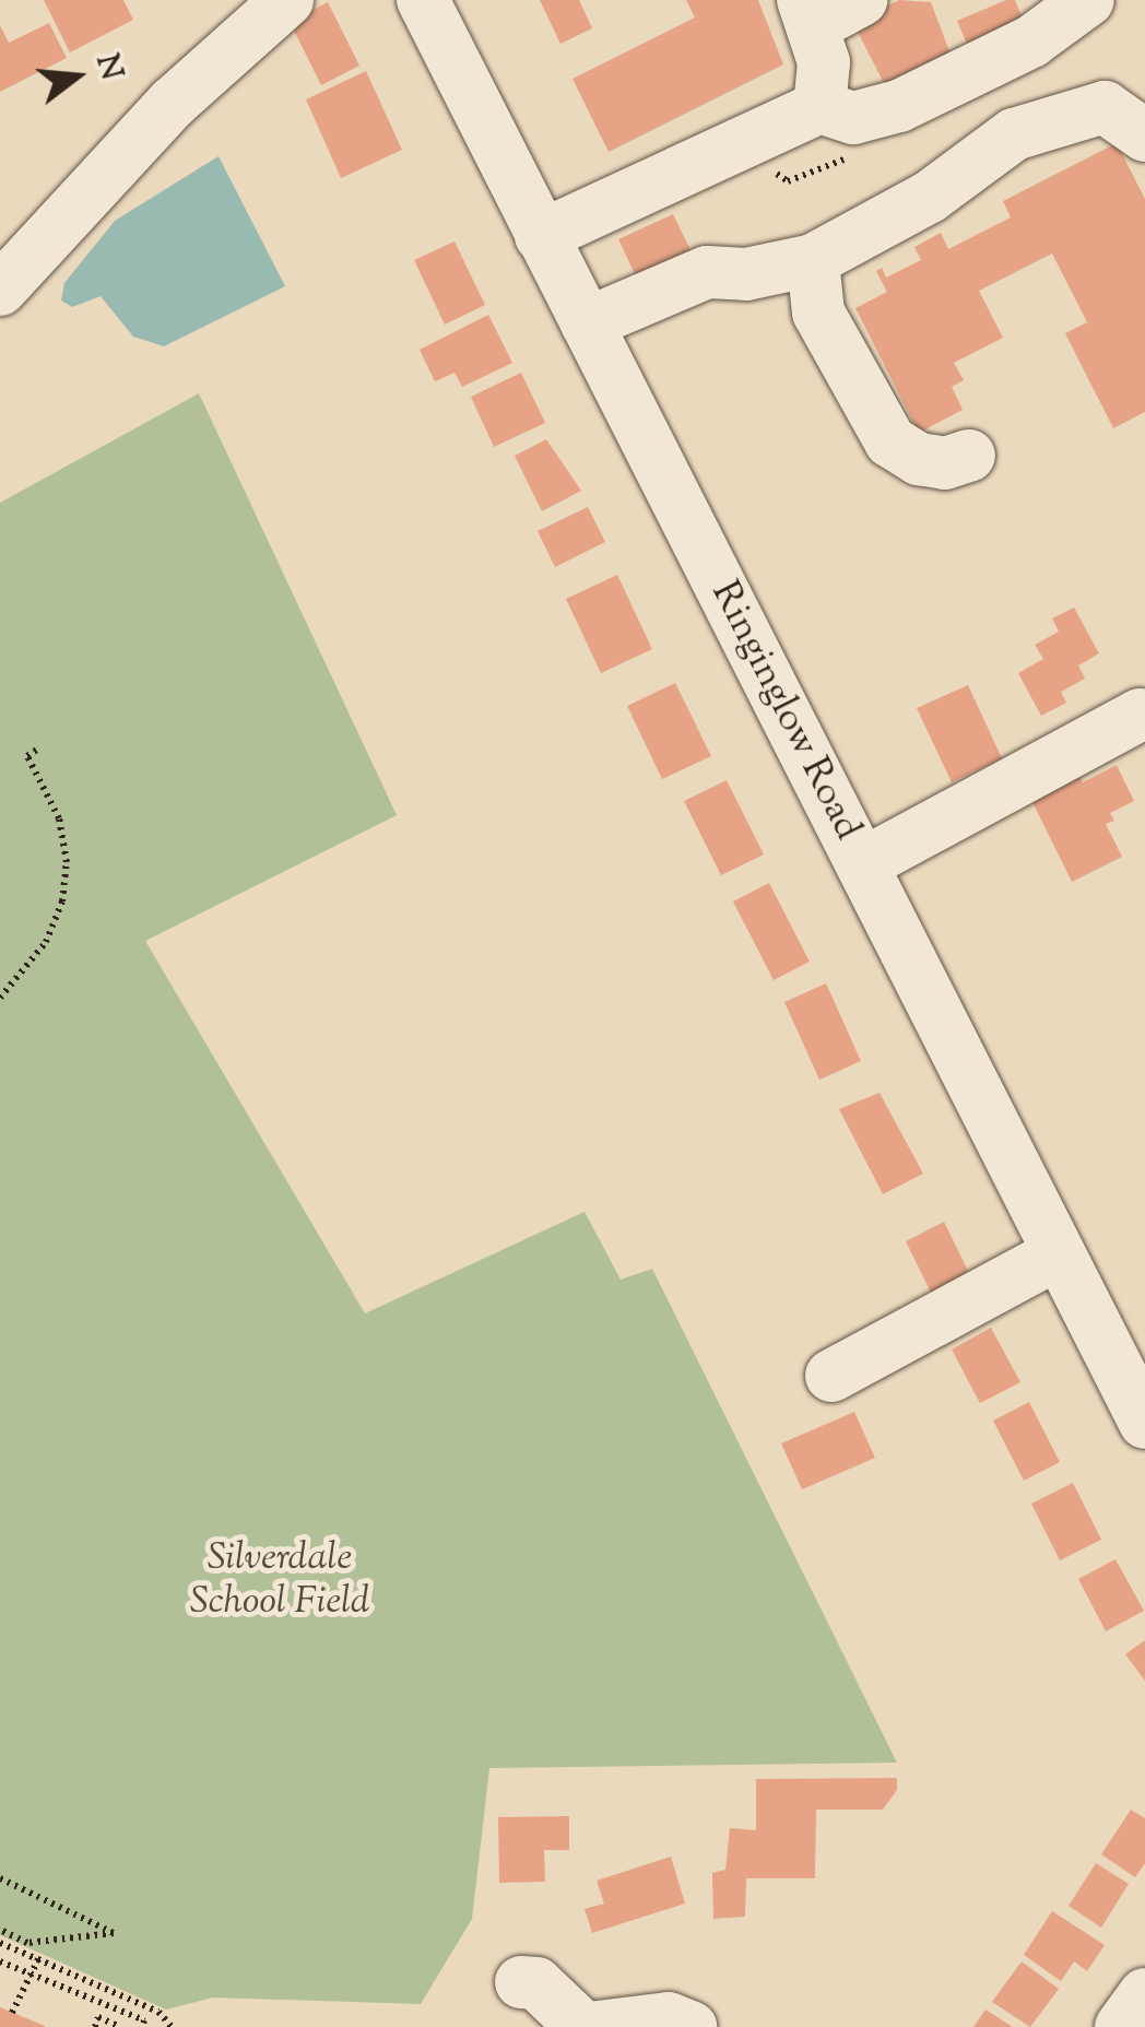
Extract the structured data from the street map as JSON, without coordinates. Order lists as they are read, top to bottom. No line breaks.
{"streets":{"street":["Ringinglow Road"]},"parks":["Silverdale School Field"],"north":"right"}
